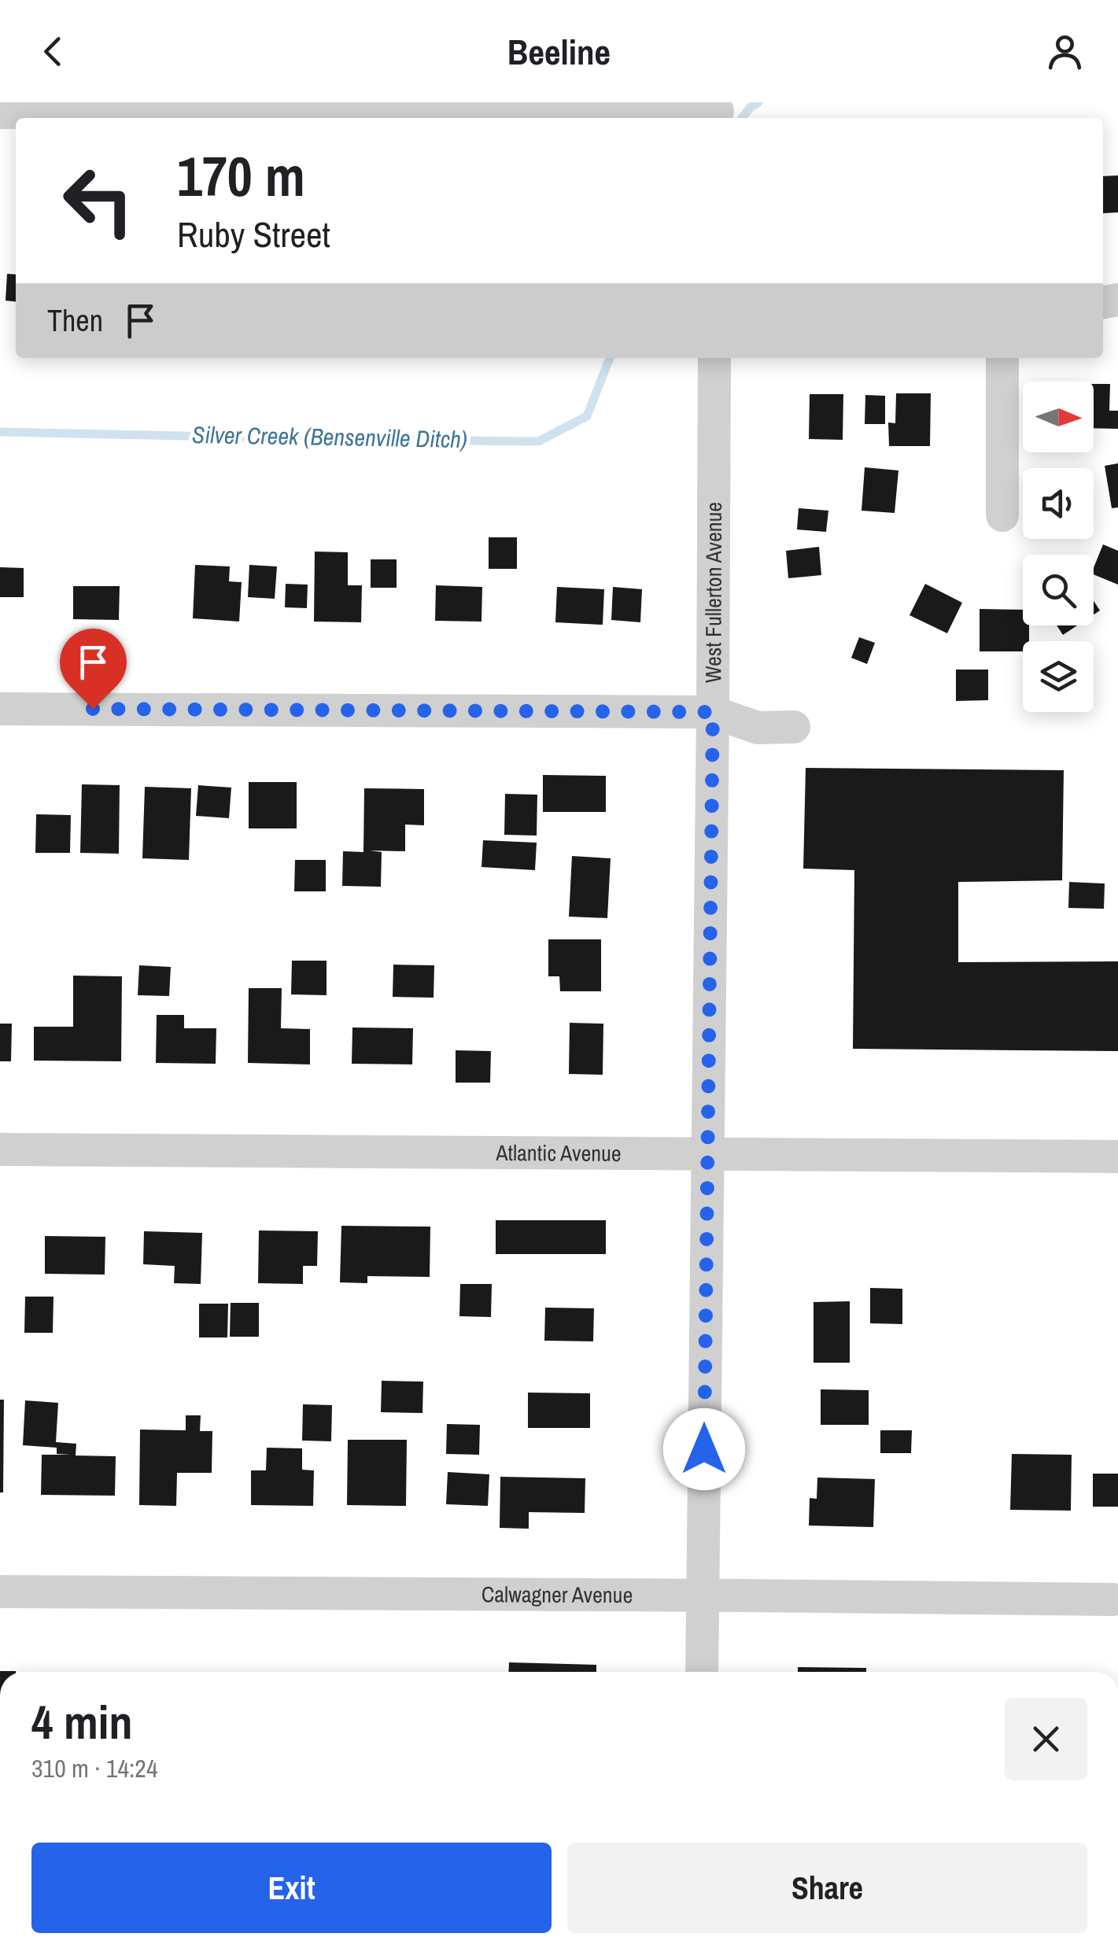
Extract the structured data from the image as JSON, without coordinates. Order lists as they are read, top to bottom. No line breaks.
{"streets":{"street":["West Fullerton Avenue","Atlantic Avenue","Calwagner Avenue"]},"crossings":[["West Fullerton Avenue","Atlantic Avenue"],["West Fullerton Avenue","Calwagner Avenue"]],"water":["Silver Creek (Bensenville Ditch)"],"north":"right","page":{"header":"Beeline","turn":["170 m","Ruby Street"],"then":"Then","heading":["4 min","310 m · 14:24"],"buttons":["Exit","Share"]}}
